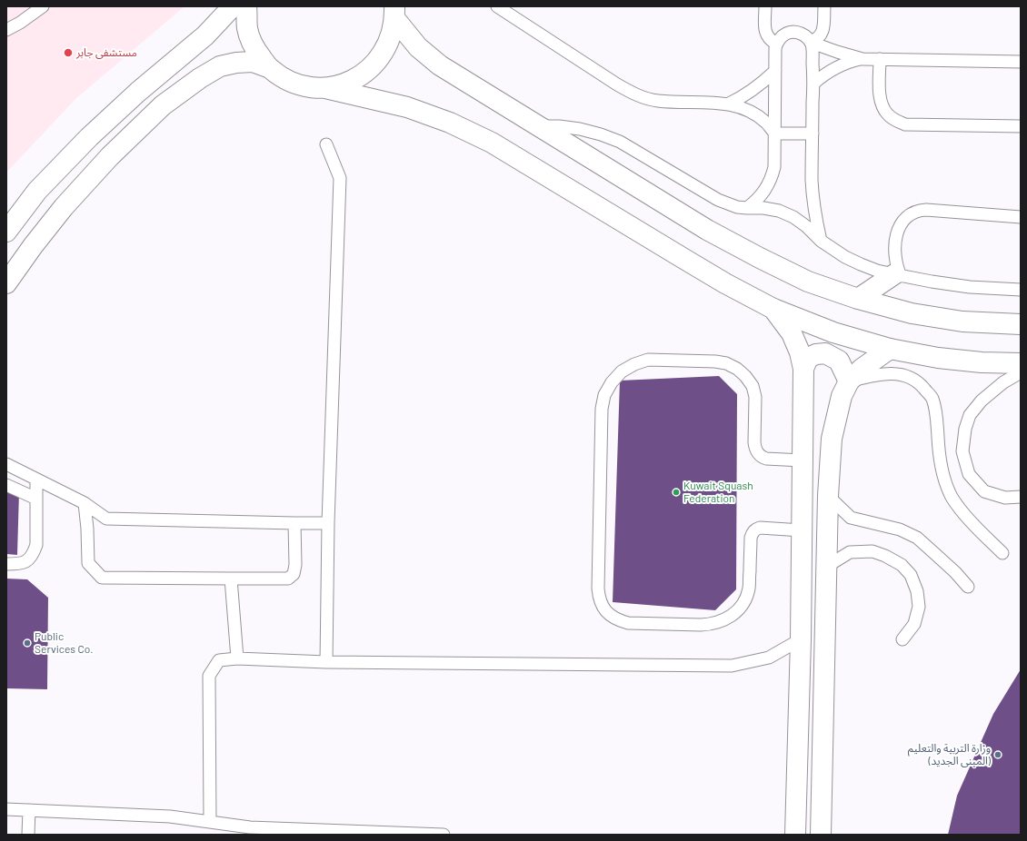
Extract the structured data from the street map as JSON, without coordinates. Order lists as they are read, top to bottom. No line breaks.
{"places":["مستشفى جابر","Kuwait Squash Federation","Public Services Co.","وزارة التربية والتعليم (المبنى الجديد)"]}
